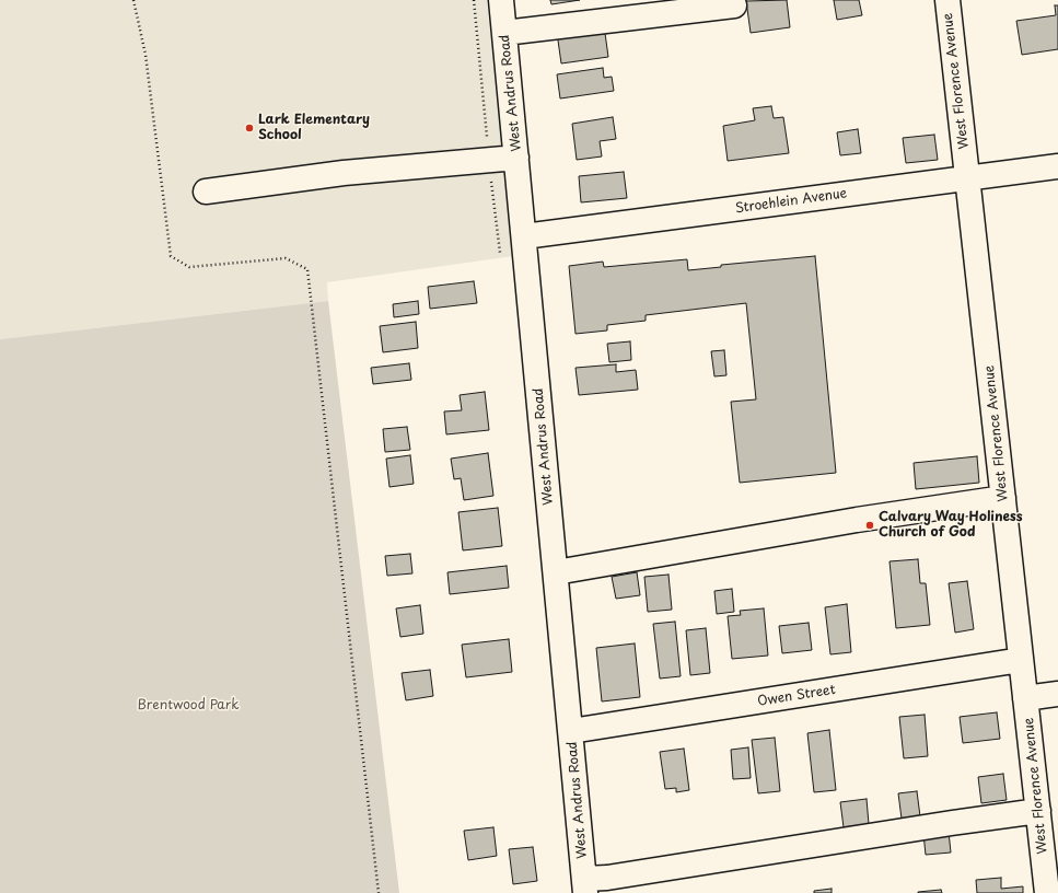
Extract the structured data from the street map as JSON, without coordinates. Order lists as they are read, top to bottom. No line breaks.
{"streets":{"street":["West Florence Avenue","West Andrus Road","Stroehlein Avenue","Owen Street"]},"crossings":[["West Florence Avenue","Stroehlein Avenue"],["West Florence Avenue","Owen Street"],["West Andrus Road","Stroehlein Avenue"],["West Andrus Road","Owen Street"]],"parks":["Brentwood Park"],"places":["Lark Elementary School","Calvary Way Holiness Church of God"]}
